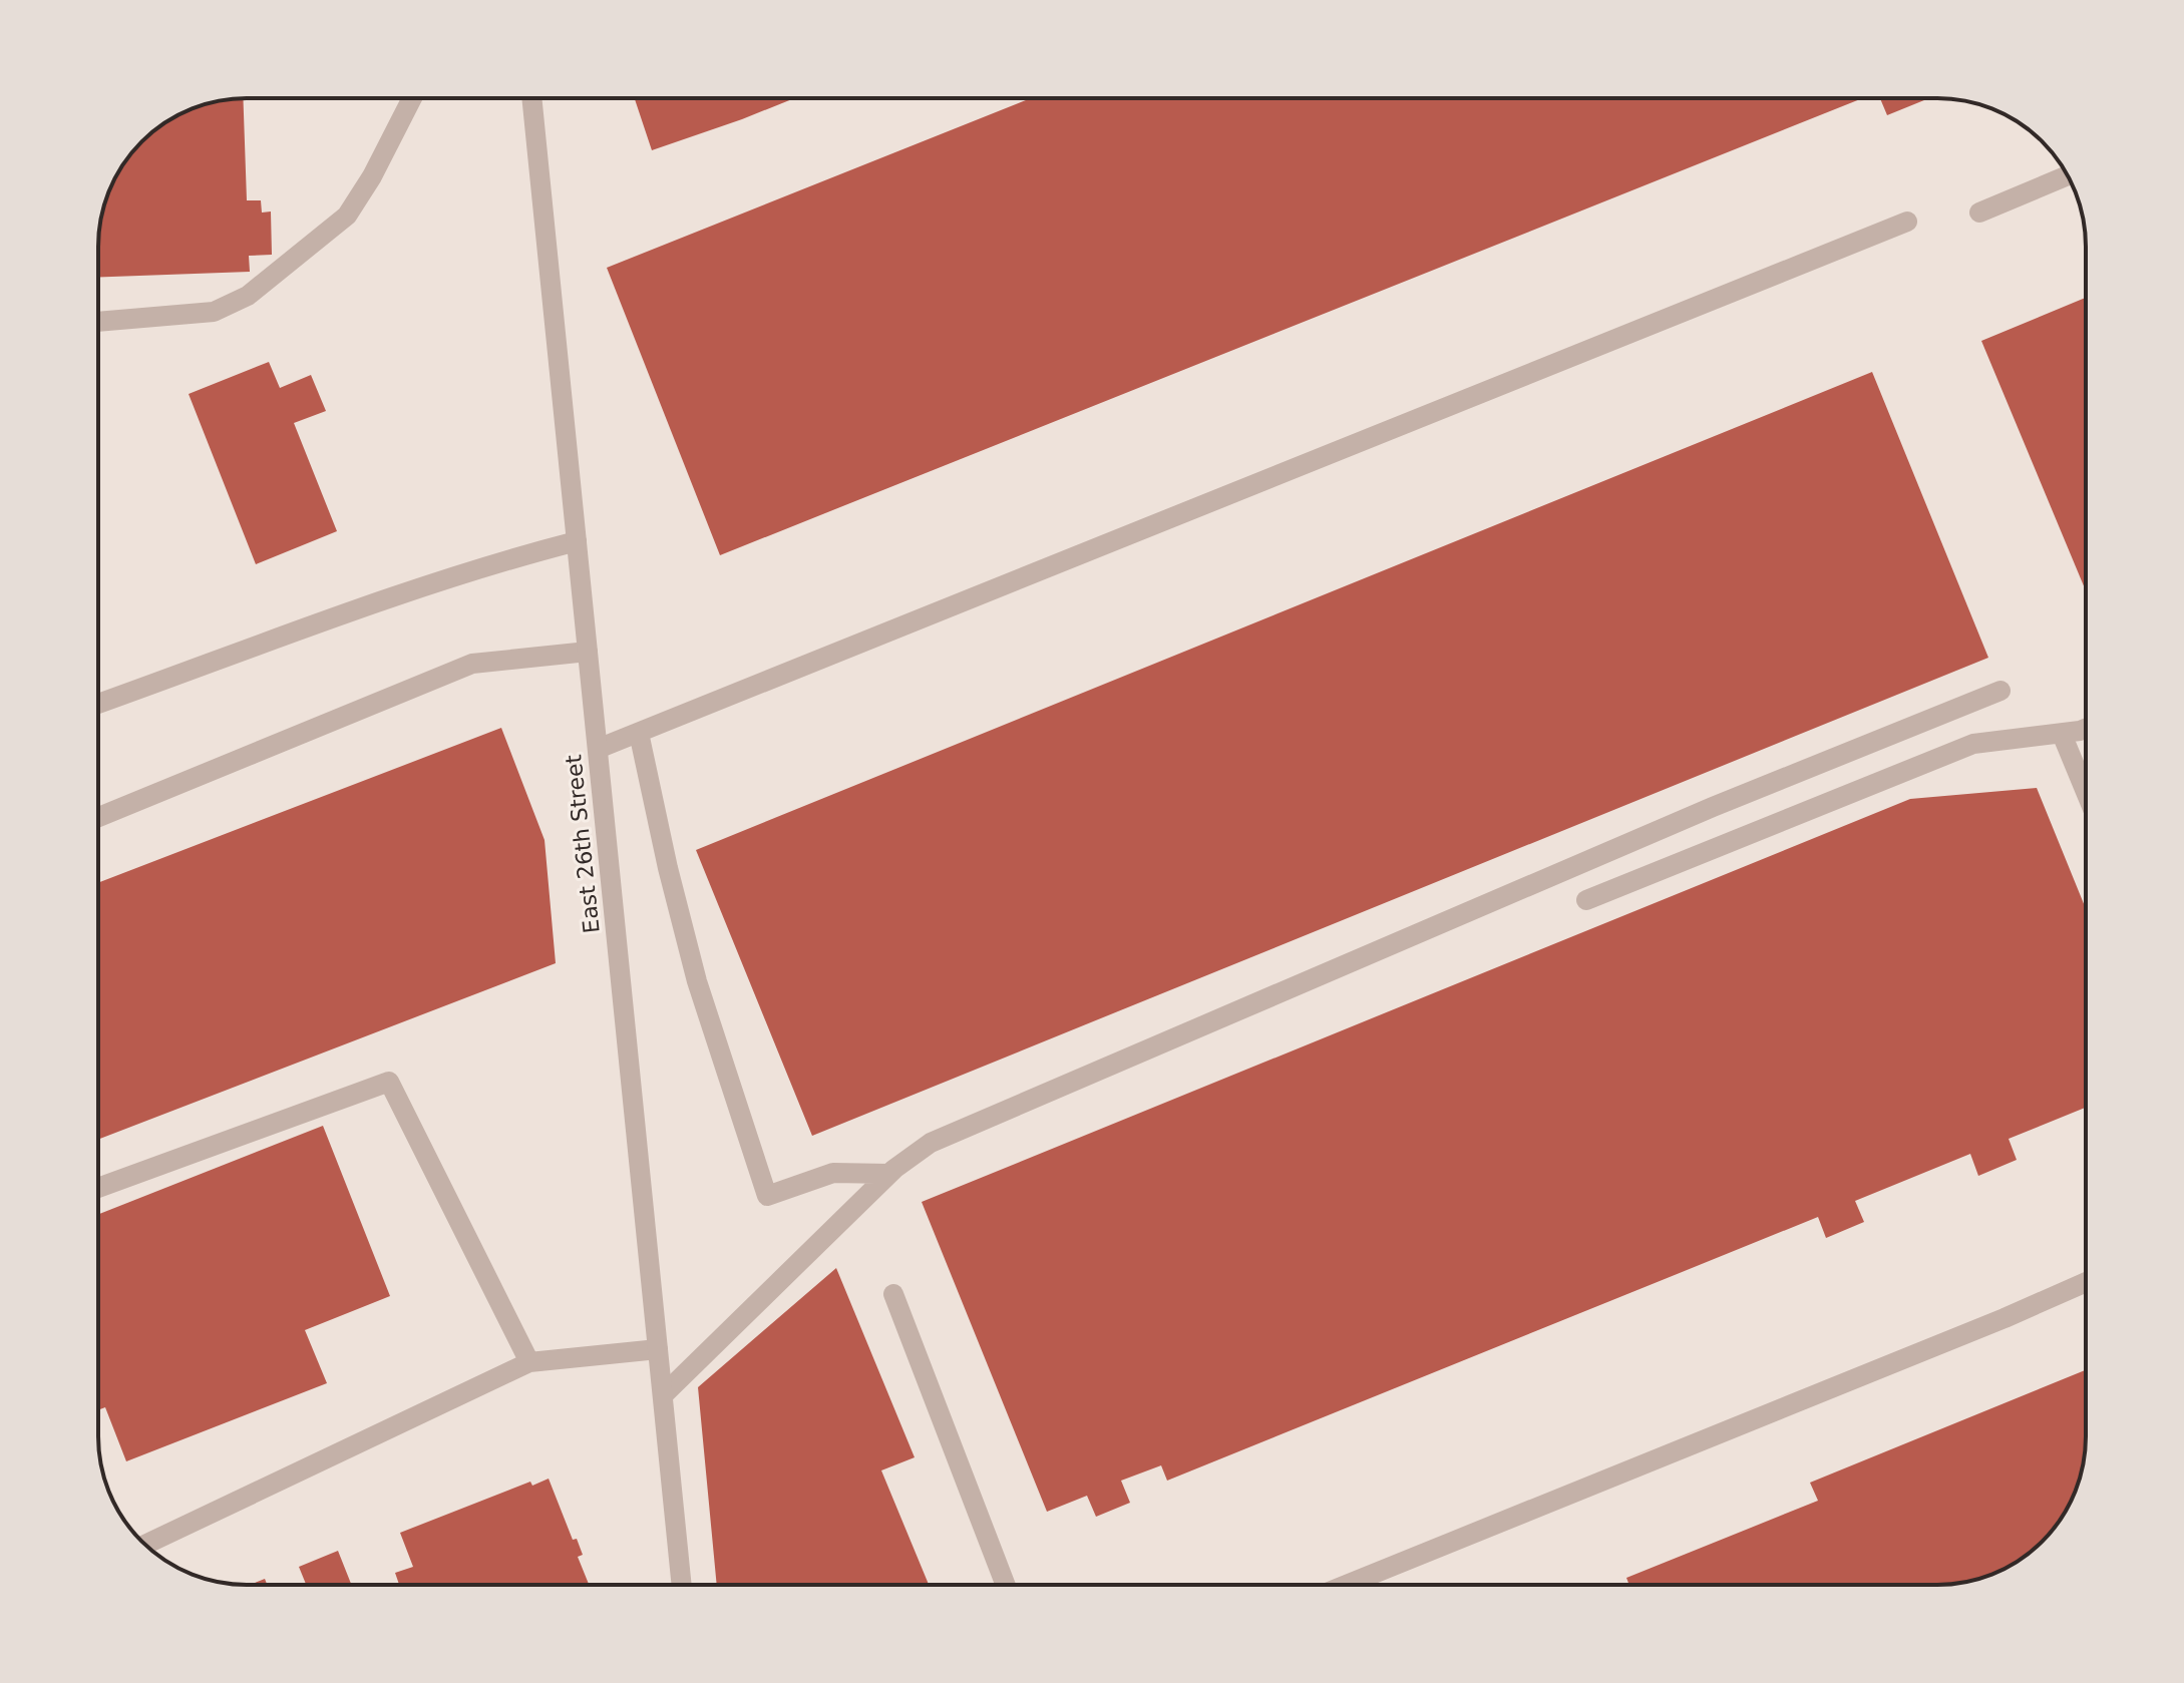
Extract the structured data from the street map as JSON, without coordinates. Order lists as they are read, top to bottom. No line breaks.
{"streets":{"street":["East 26th Street"]}}
